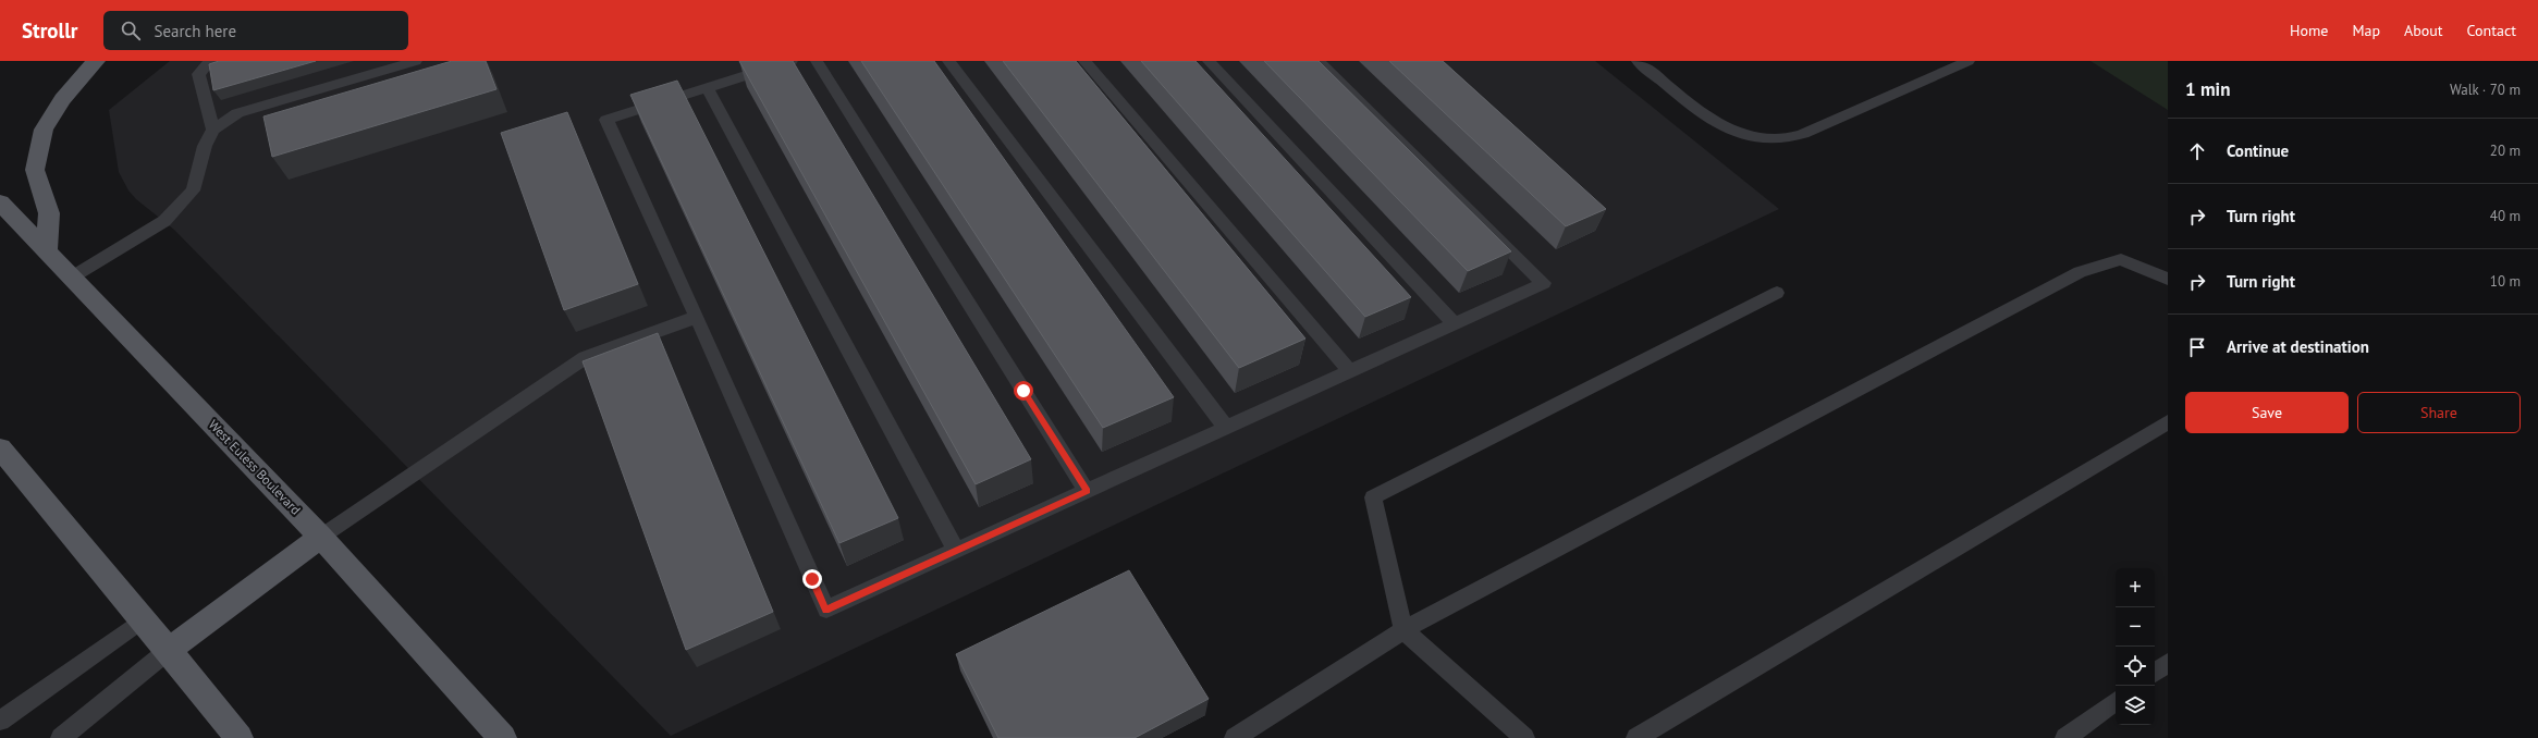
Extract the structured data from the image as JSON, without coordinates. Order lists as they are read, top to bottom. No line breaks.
{"streets":{"main road":["West Euless Boulevard"]},"page":{"header":"Strollr","search":"Search here","nav":["Home","Map","About","Contact"],"heading":["1 min","Walk · 70 m"],"list":[["Continue","20 m"],["Turn right","40 m"],["Turn right","10 m"],"Arrive at destination"],"buttons":["Save","Share"],"map_buttons":["+","−"]}}
